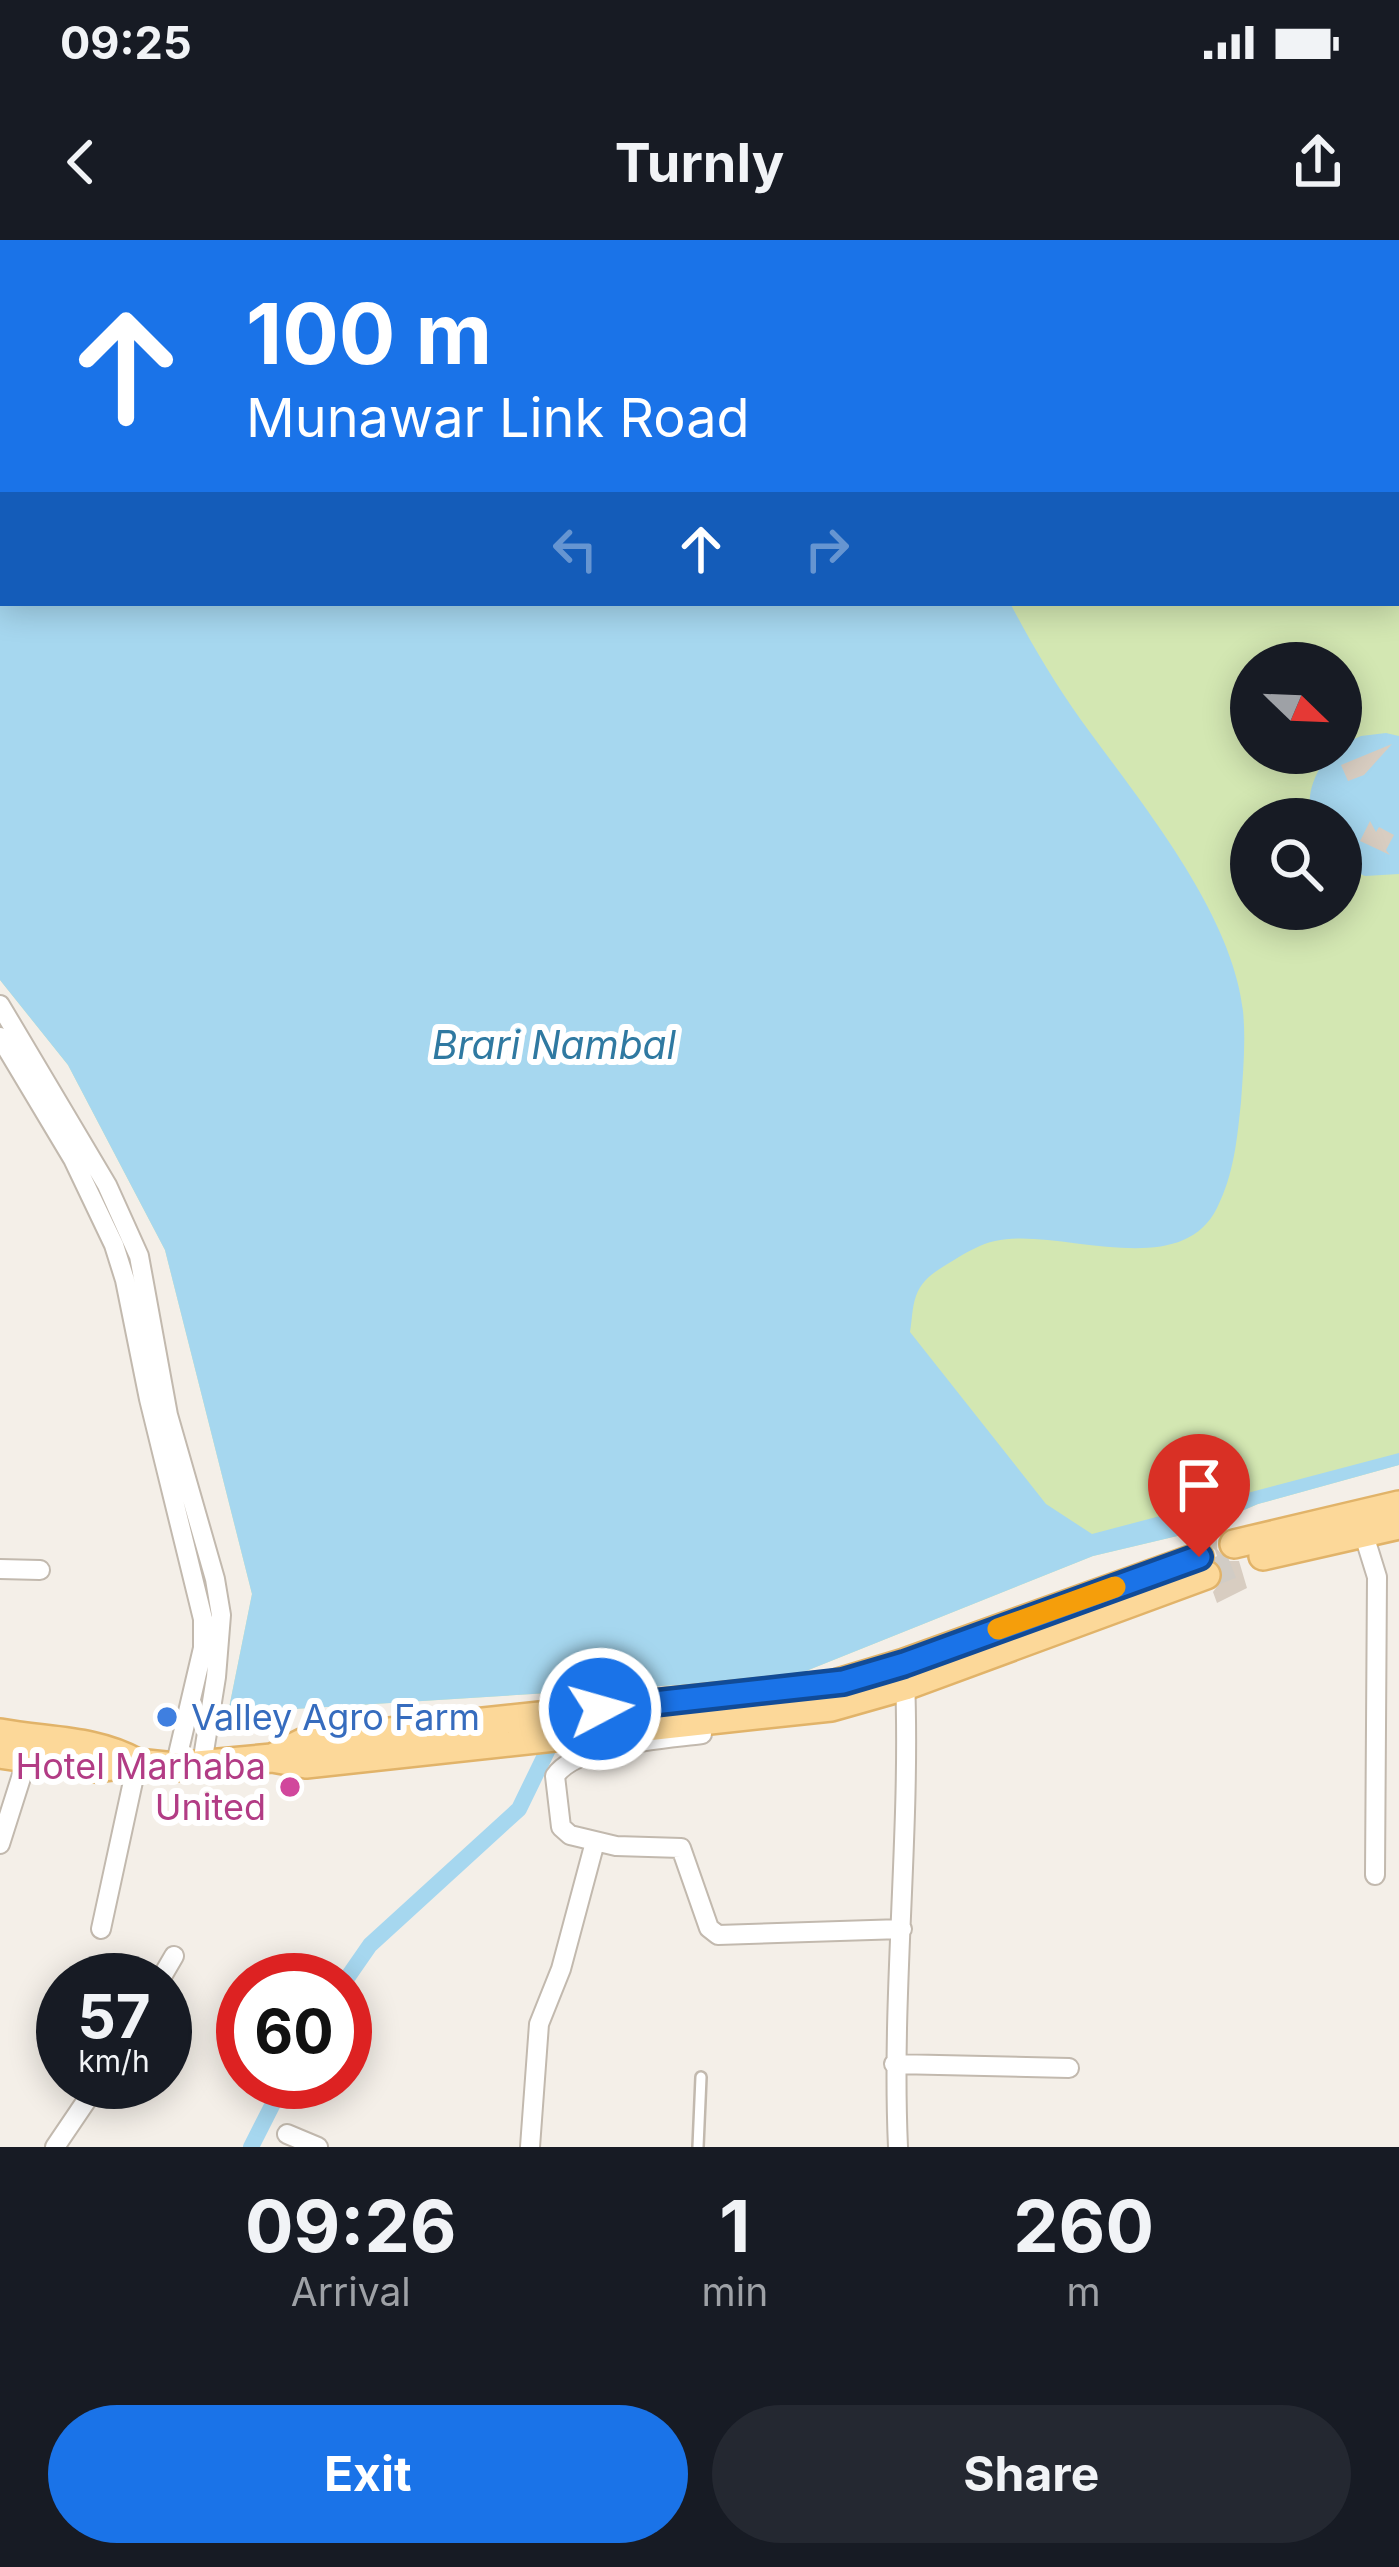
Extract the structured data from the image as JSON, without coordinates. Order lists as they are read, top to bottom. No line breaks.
{"water":["Brari Nambal"],"places":["Valley Agro Farm","Hotel Marhaba United"],"north":"bottom right","page":{"status":"09:25","header":"Turnly","turn":["100 m","Munawar Link Road"],"speed":"57 km/h","limit":"60","eta":["09:26","Arrival","1","min","260","m"],"buttons":["Exit","Share"]}}
